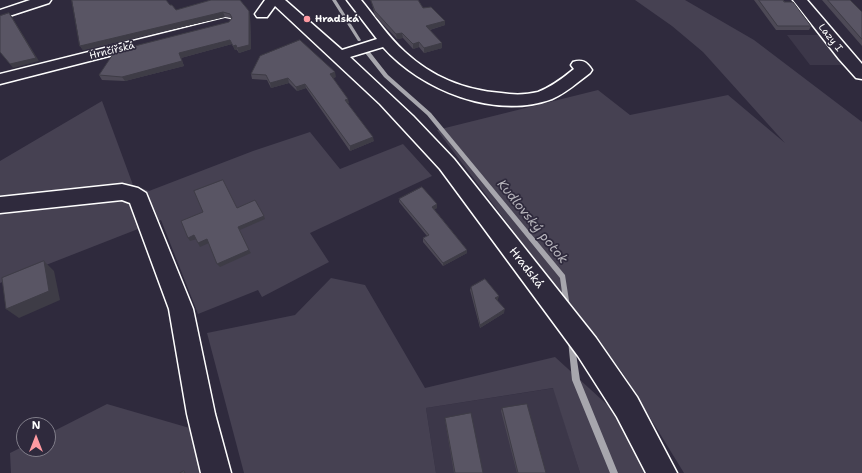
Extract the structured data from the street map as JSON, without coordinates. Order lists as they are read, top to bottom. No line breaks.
{"streets":{"street":["Lazy I","Hrnčířská","Hradská"]},"water":["Kudlovský potok"],"places":["Hradská"],"north":"top"}
